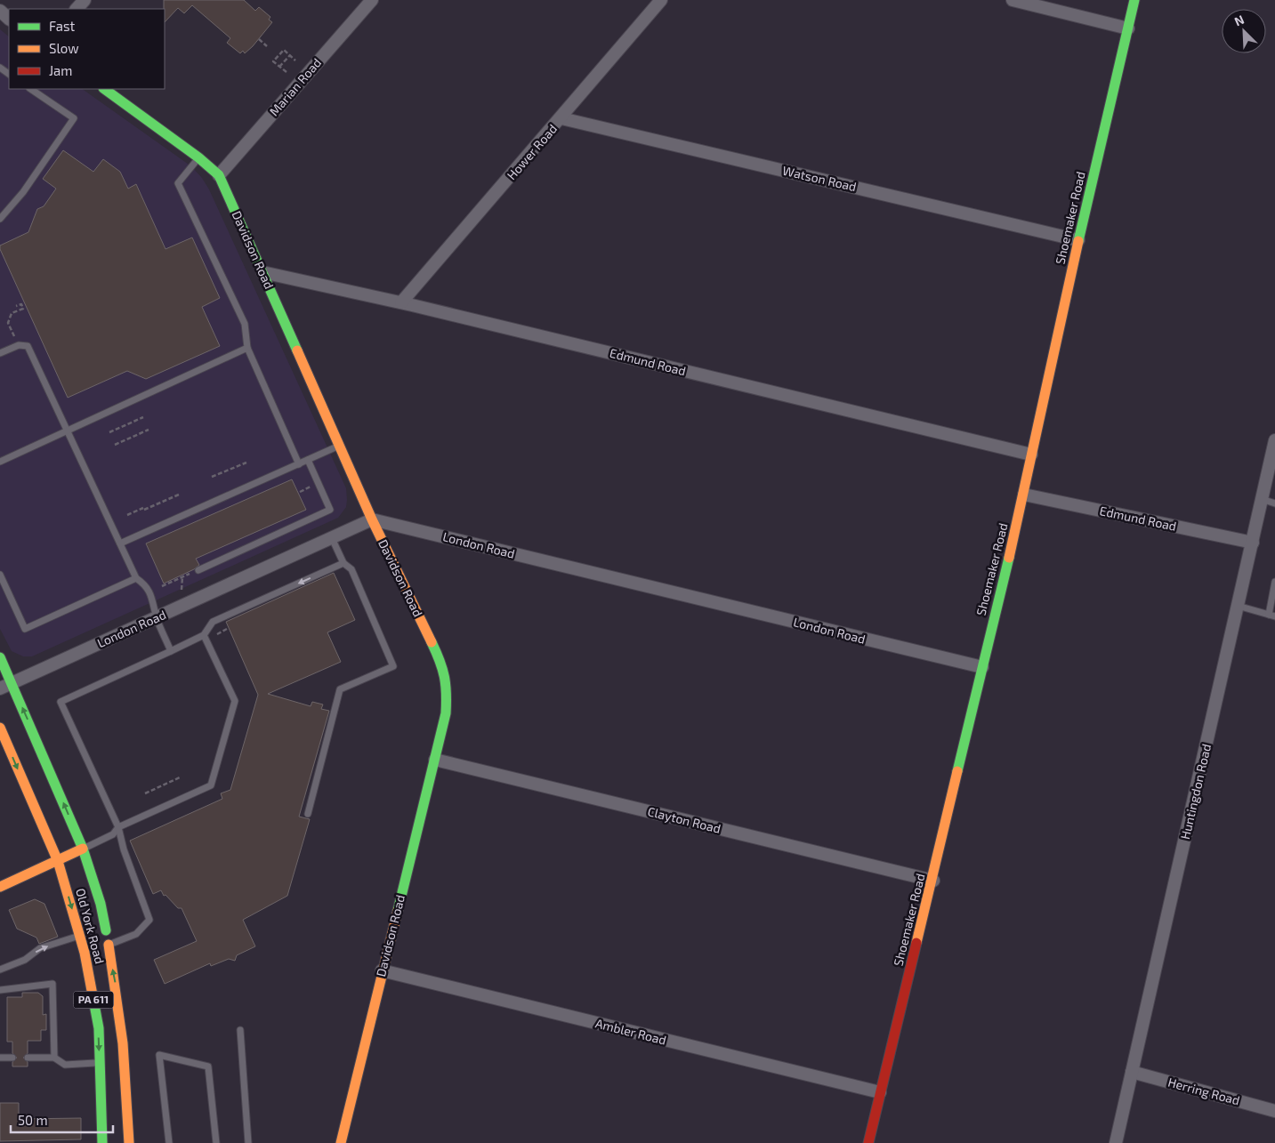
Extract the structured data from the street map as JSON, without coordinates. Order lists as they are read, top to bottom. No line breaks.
{"streets":{"main road":["Shoemaker Road","Davidson Road","Old York Road","PA 611"],"street":["Marian Road","Hower Road","Watson Road","Edmund Road","London Road","Huntingdon Road","Clayton Road","Ambler Road","Herring Road"]},"crossings":[["Marian Road","Davidson Road"],["Hower Road","Watson Road"],["Hower Road","Edmund Road"],["Watson Road","Shoemaker Road"],["Shoemaker Road","Edmund Road"],["Shoemaker Road","London Road"],["Shoemaker Road","Clayton Road"],["Shoemaker Road","Ambler Road"],["Davidson Road","Edmund Road"],["Davidson Road","London Road"],["Davidson Road","Clayton Road"],["Davidson Road","Ambler Road"],["Edmund Road","Huntingdon Road"],["London Road","Old York Road"],["Huntingdon Road","Herring Road"]],"legend":["Fast","Slow","Jam"],"scale_bar":"50 m","north":"top left"}
